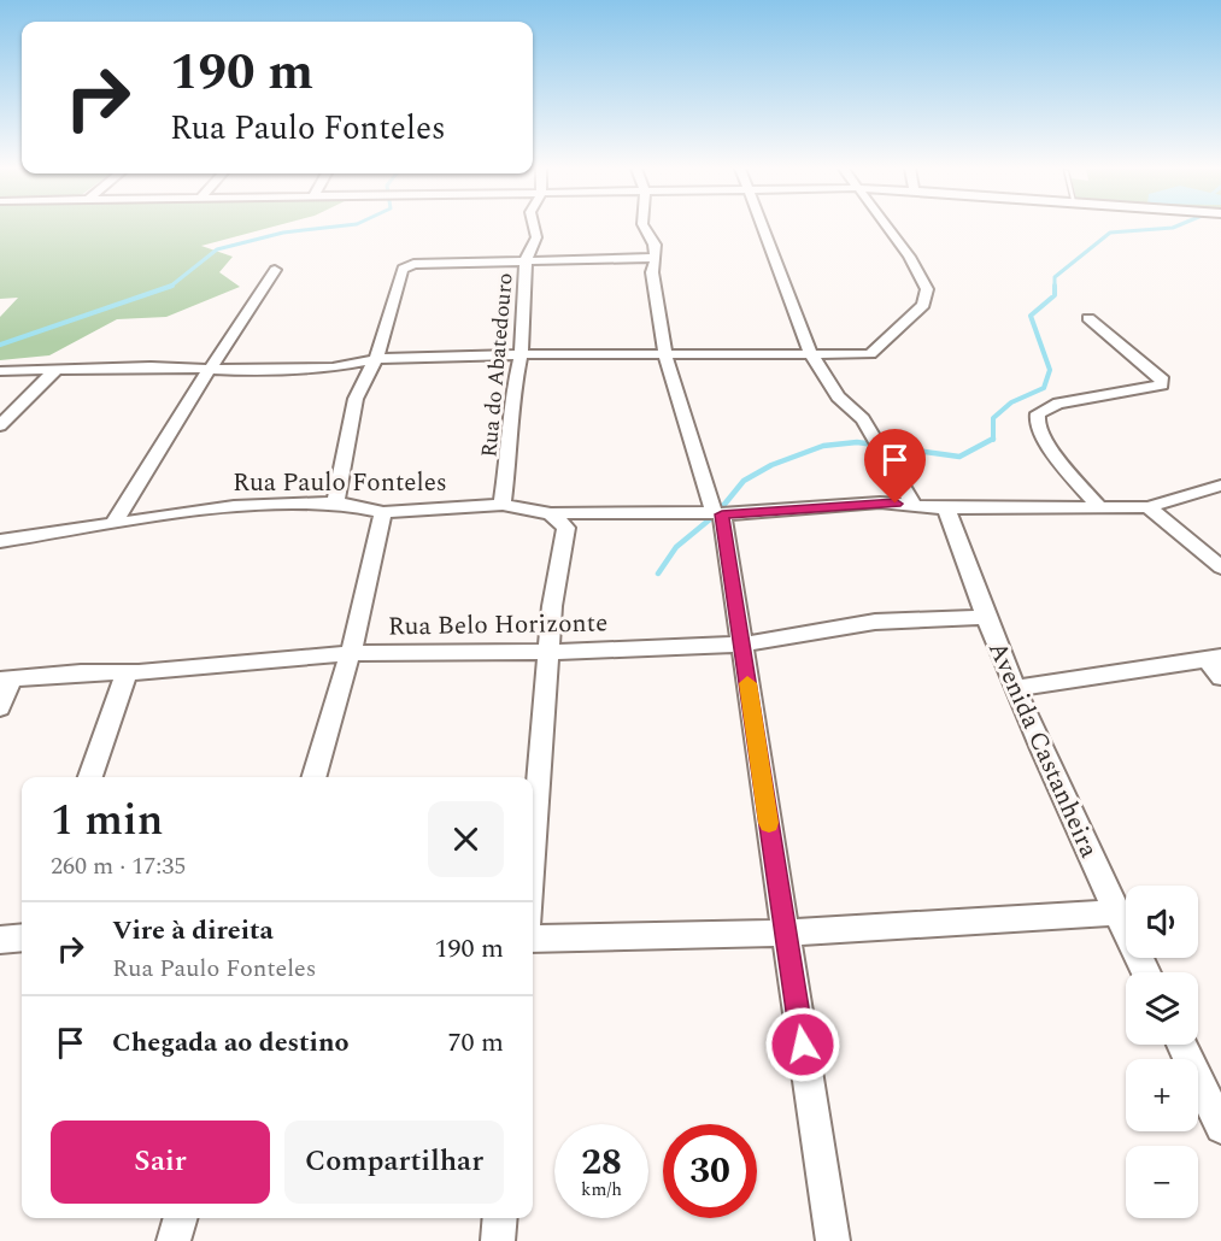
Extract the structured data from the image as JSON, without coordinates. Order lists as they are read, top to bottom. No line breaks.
{"streets":{"street":["Rua do Abatedouro","Rua Paulo Fonteles","Rua Belo Horizonte","Avenida Castanheira"]},"crossings":[["Rua do Abatedouro","Rua Paulo Fonteles"],["Rua Belo Horizonte","Avenida Castanheira"]],"page":{"turn":["190 m","Rua Paulo Fonteles"],"heading":["1 min","260 m · 17:35"],"map_buttons":["+","−"],"list":[{"name":"Vire à direita","note":"Rua Paulo Fonteles","value":"190 m"},{"name":"Chegada ao destino","value":"70 m"}],"buttons":["Sair","Compartilhar"],"speed":"28 km/h","limit":"30"}}
